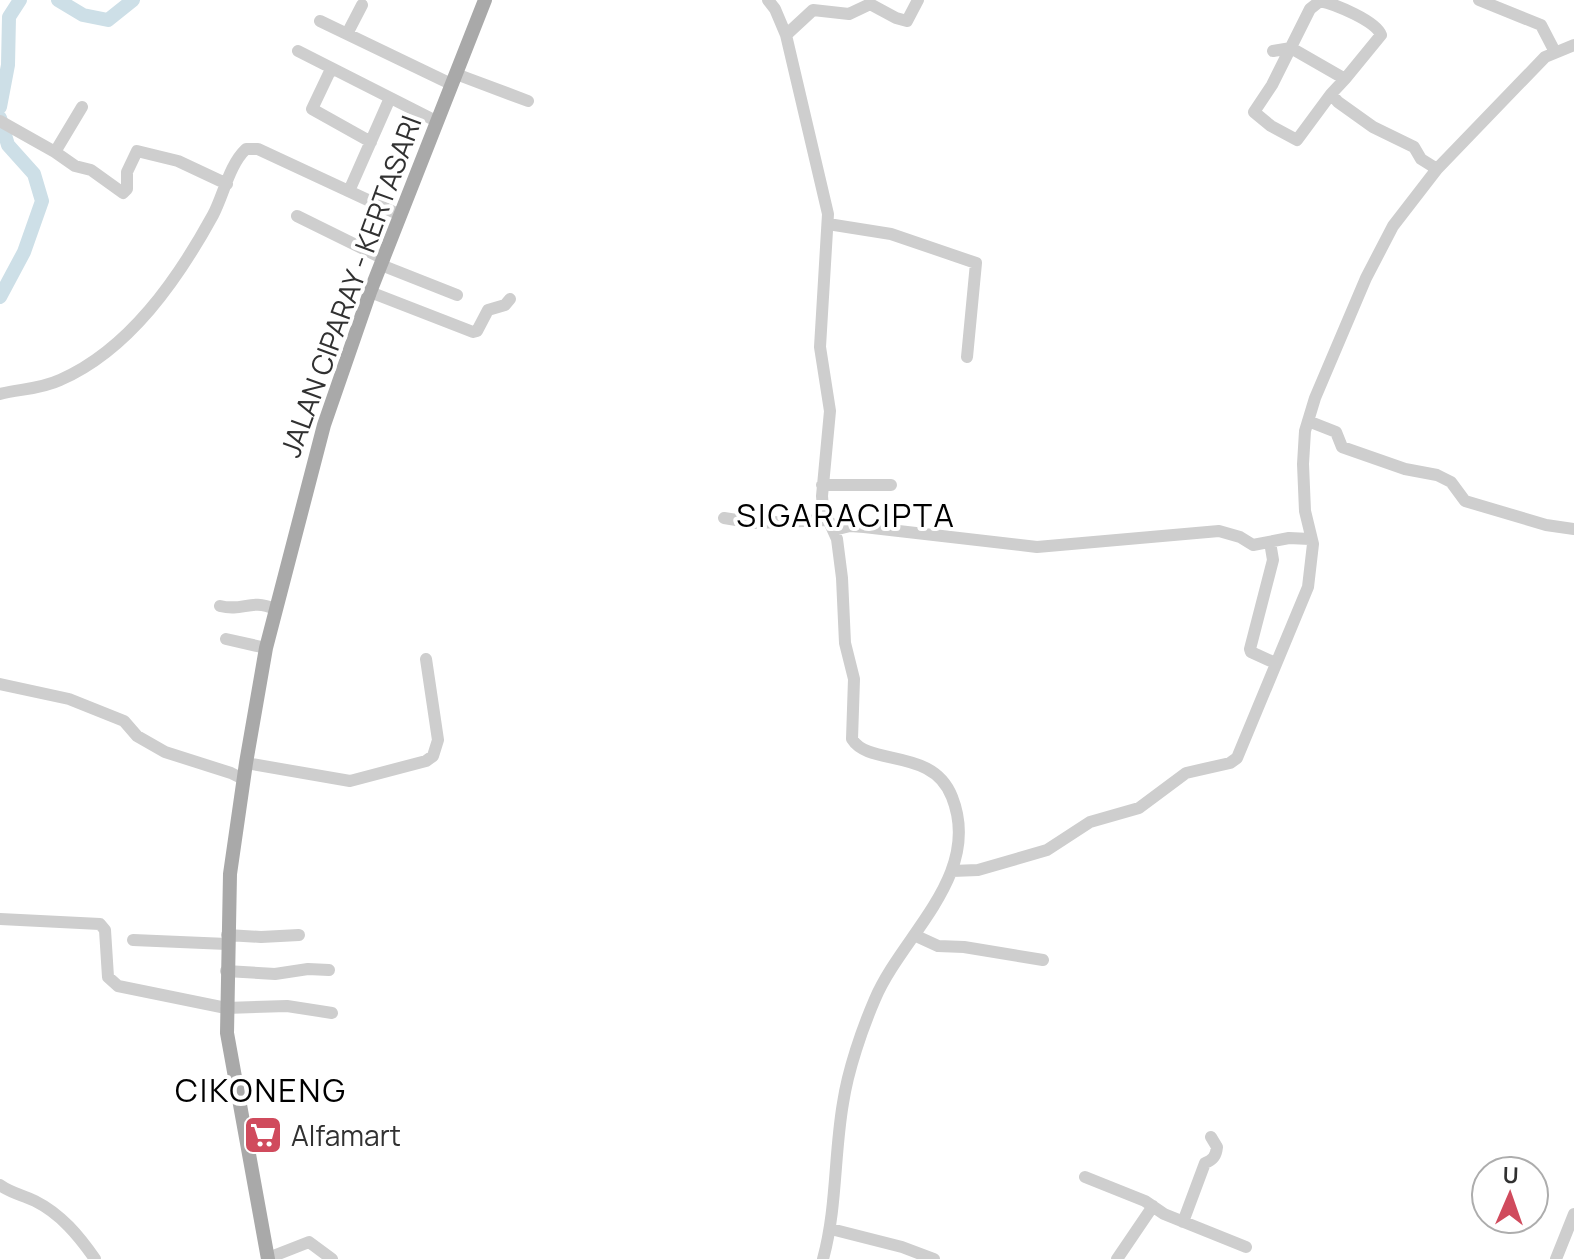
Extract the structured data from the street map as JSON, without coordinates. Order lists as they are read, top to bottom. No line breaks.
{"streets":{"main road":["JALAN CIPARAY - KERTASARI"]},"districts":["SIGARACIPTA","CIKONENG"],"places":{"supermarket":["Alfamart"]},"north":"top"}
